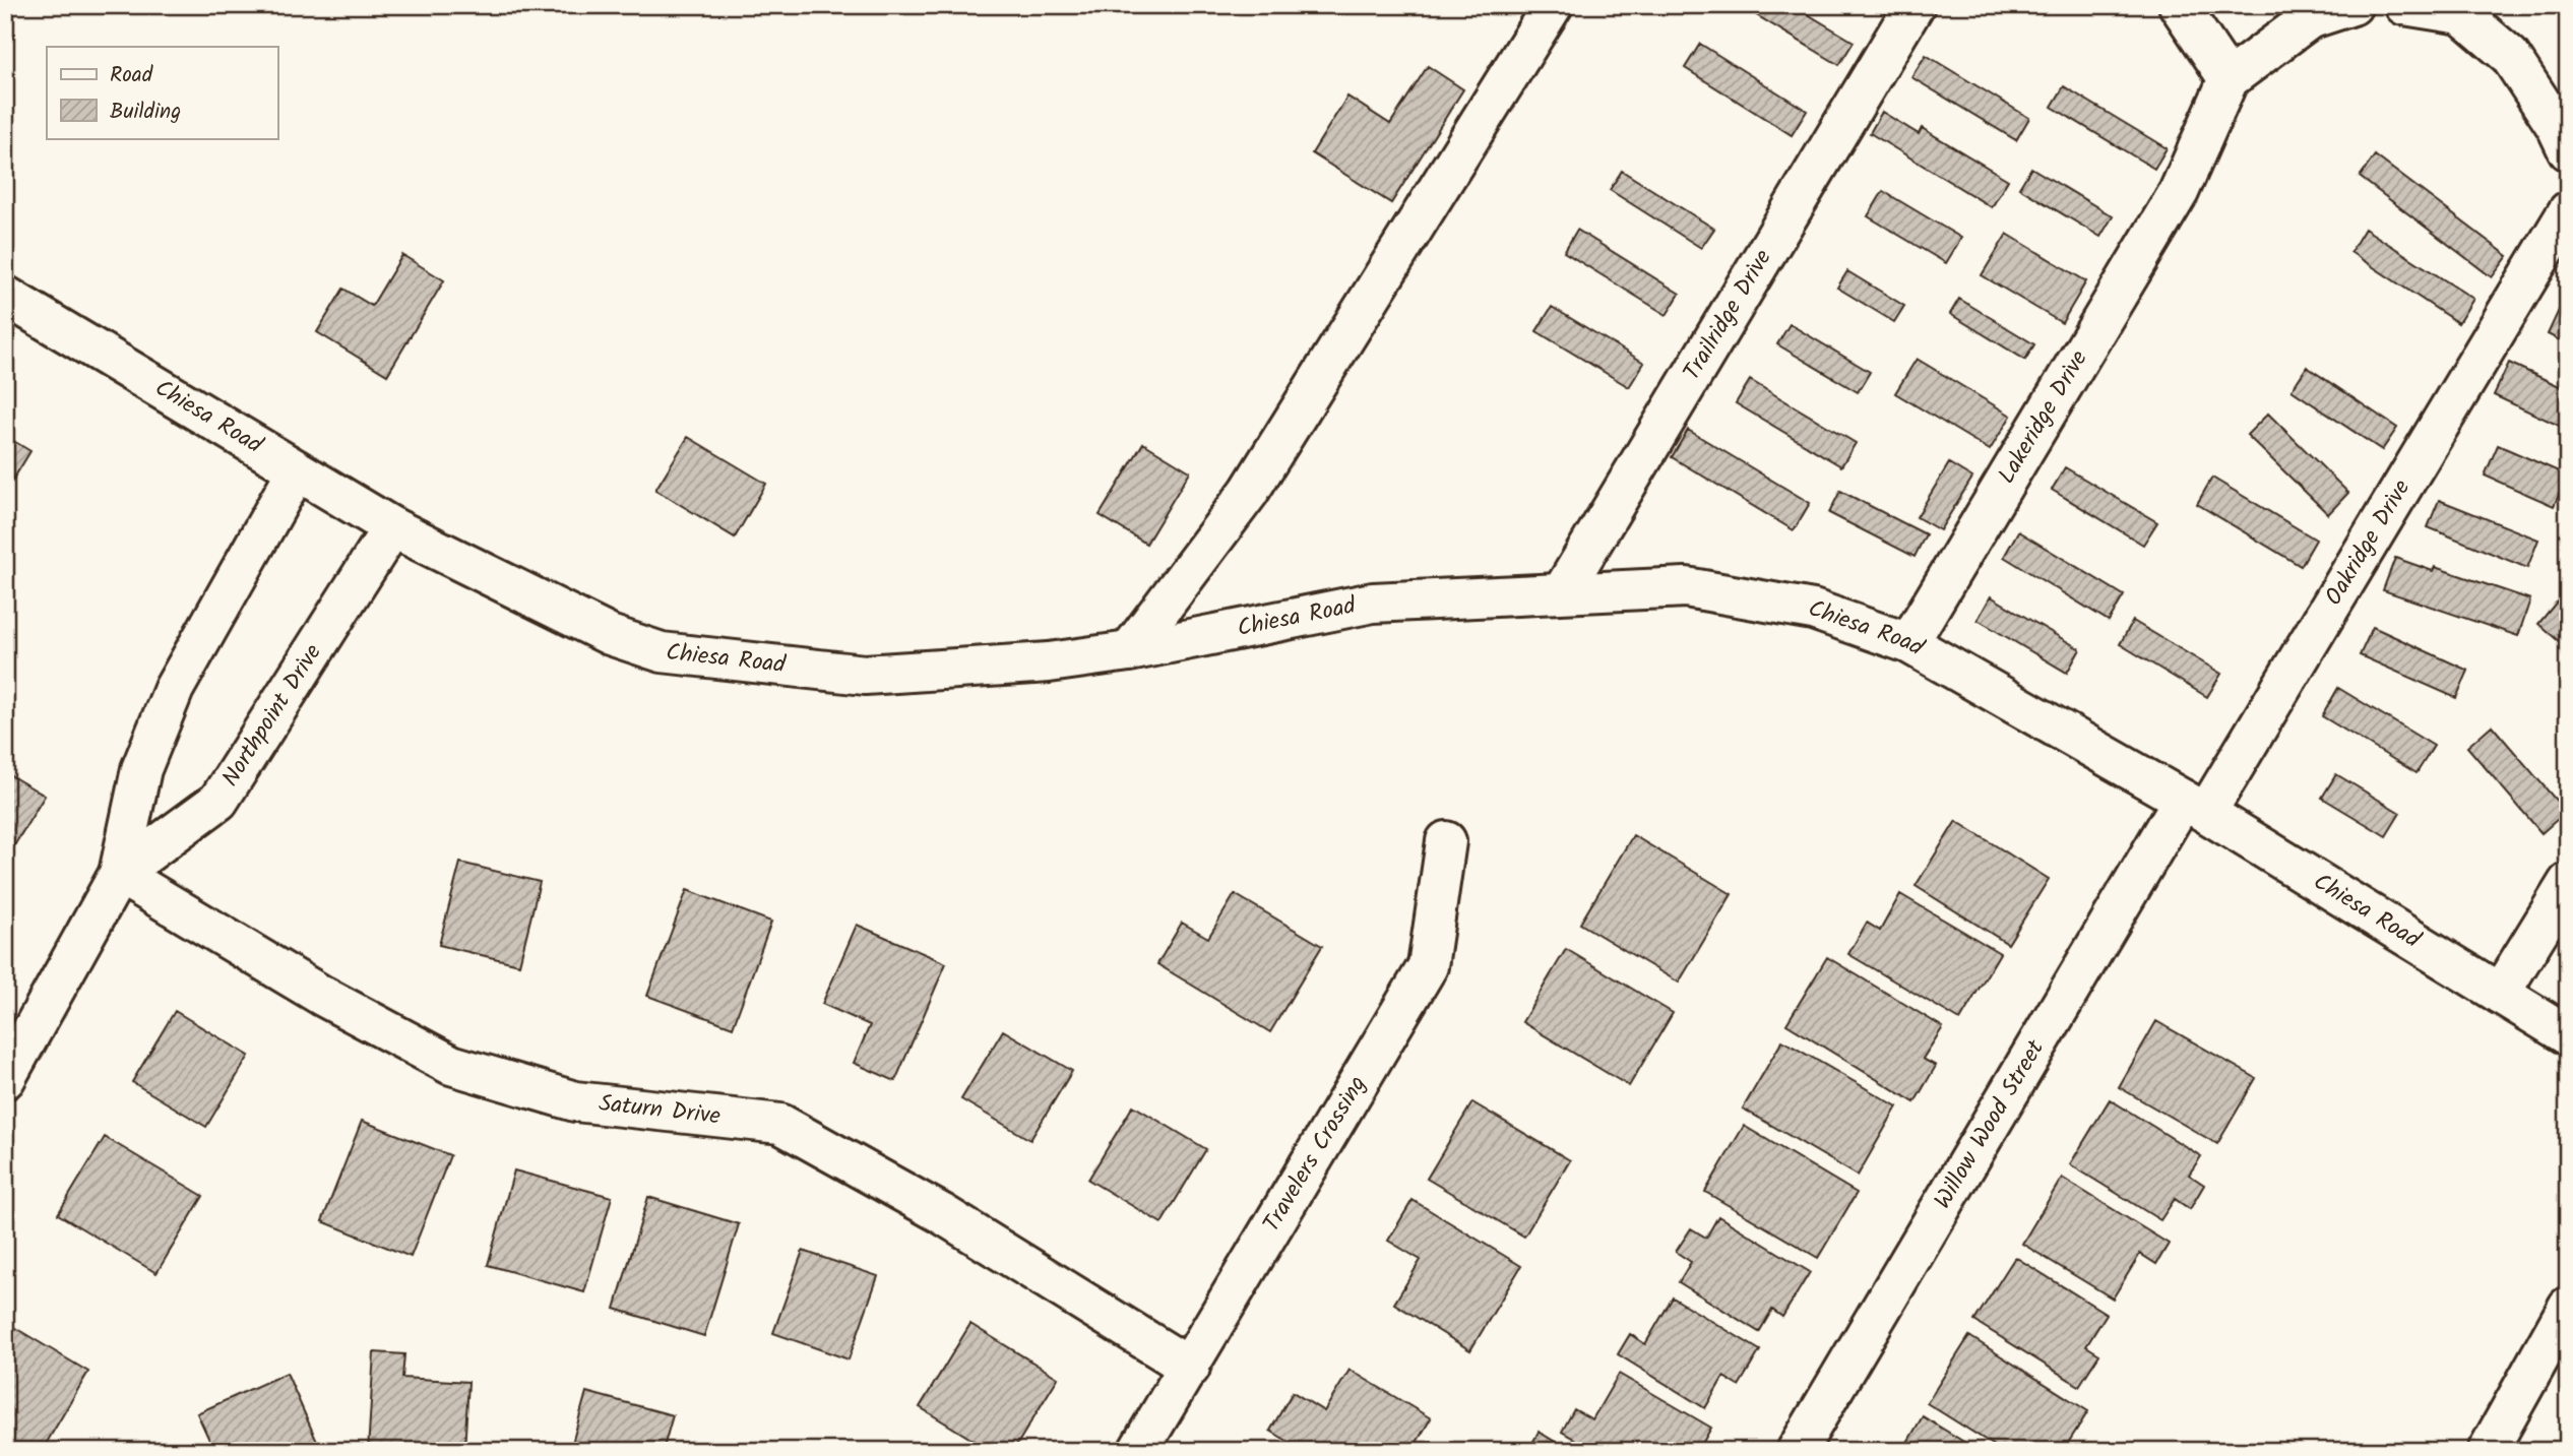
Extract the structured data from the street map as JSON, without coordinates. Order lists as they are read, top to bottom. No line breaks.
{"streets":{"street":["Trailridge Drive","Chiesa Road","Lakeridge Drive","Oakridge Drive","Northpoint Drive","Saturn Drive","Willow Wood Street","Travelers Crossing"]},"crossings":[["Trailridge Drive","Chiesa Road"],["Chiesa Road","Lakeridge Drive"],["Chiesa Road","Oakridge Drive"],["Chiesa Road","Northpoint Drive"],["Chiesa Road","Willow Wood Street"],["Oakridge Drive","Willow Wood Street"],["Northpoint Drive","Saturn Drive"],["Saturn Drive","Travelers Crossing"]],"legend":["Road","Building"]}
